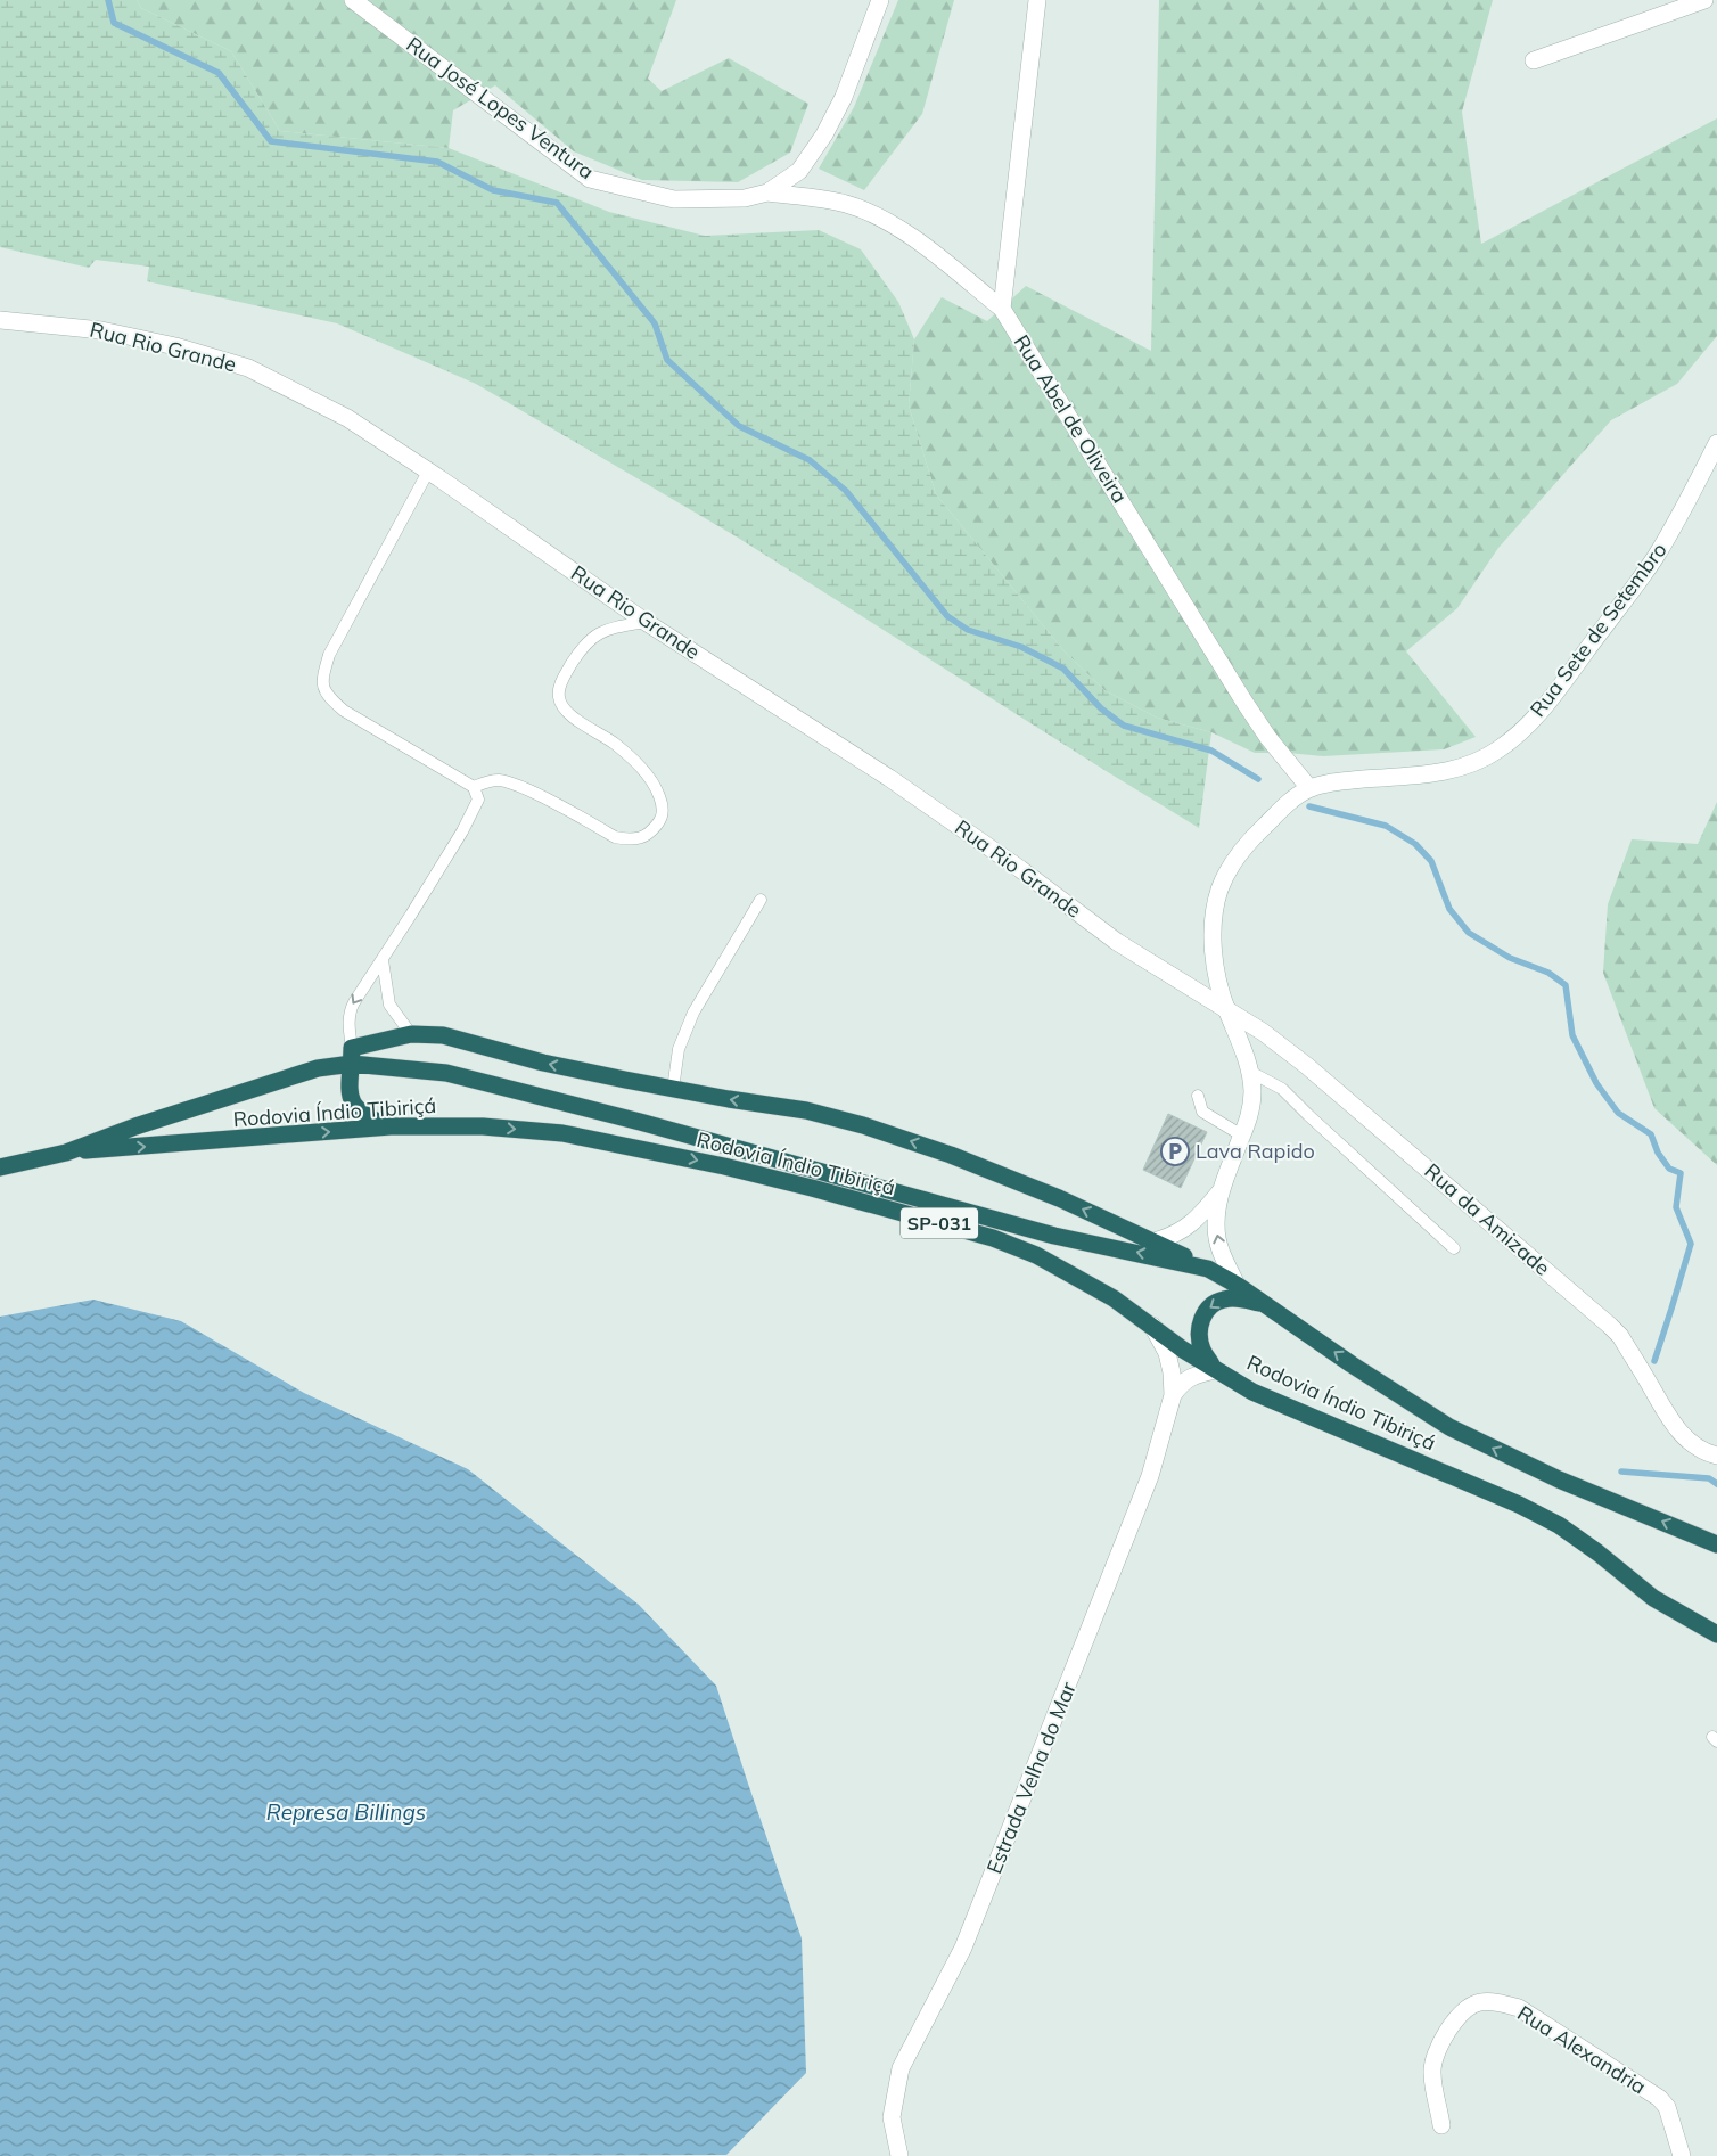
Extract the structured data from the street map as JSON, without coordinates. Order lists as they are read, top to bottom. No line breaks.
{"streets":{"highway":["Rodovia Índio Tibiriçá","SP-031"],"street":["Rua José Lopes Ventura","Rua Rio Grande","Rua Abel de Oliveira","Rua Sete de Setembro","Rua da Amizade","Estrada Velha do Mar","Rua Alexandria"]},"crossings":[["Rua José Lopes Ventura","Rua Abel de Oliveira"],["Rua Rio Grande","Rua Sete de Setembro"],["Rua Rio Grande","Rua da Amizade"],["Rua Abel de Oliveira","Rua Sete de Setembro"],["Rua Sete de Setembro","Rodovia Índio Tibiriçá"],["Rua Sete de Setembro","Rua da Amizade"]],"water":["Represa Billings"],"places":{"parking":["Lava Rapido"]}}
